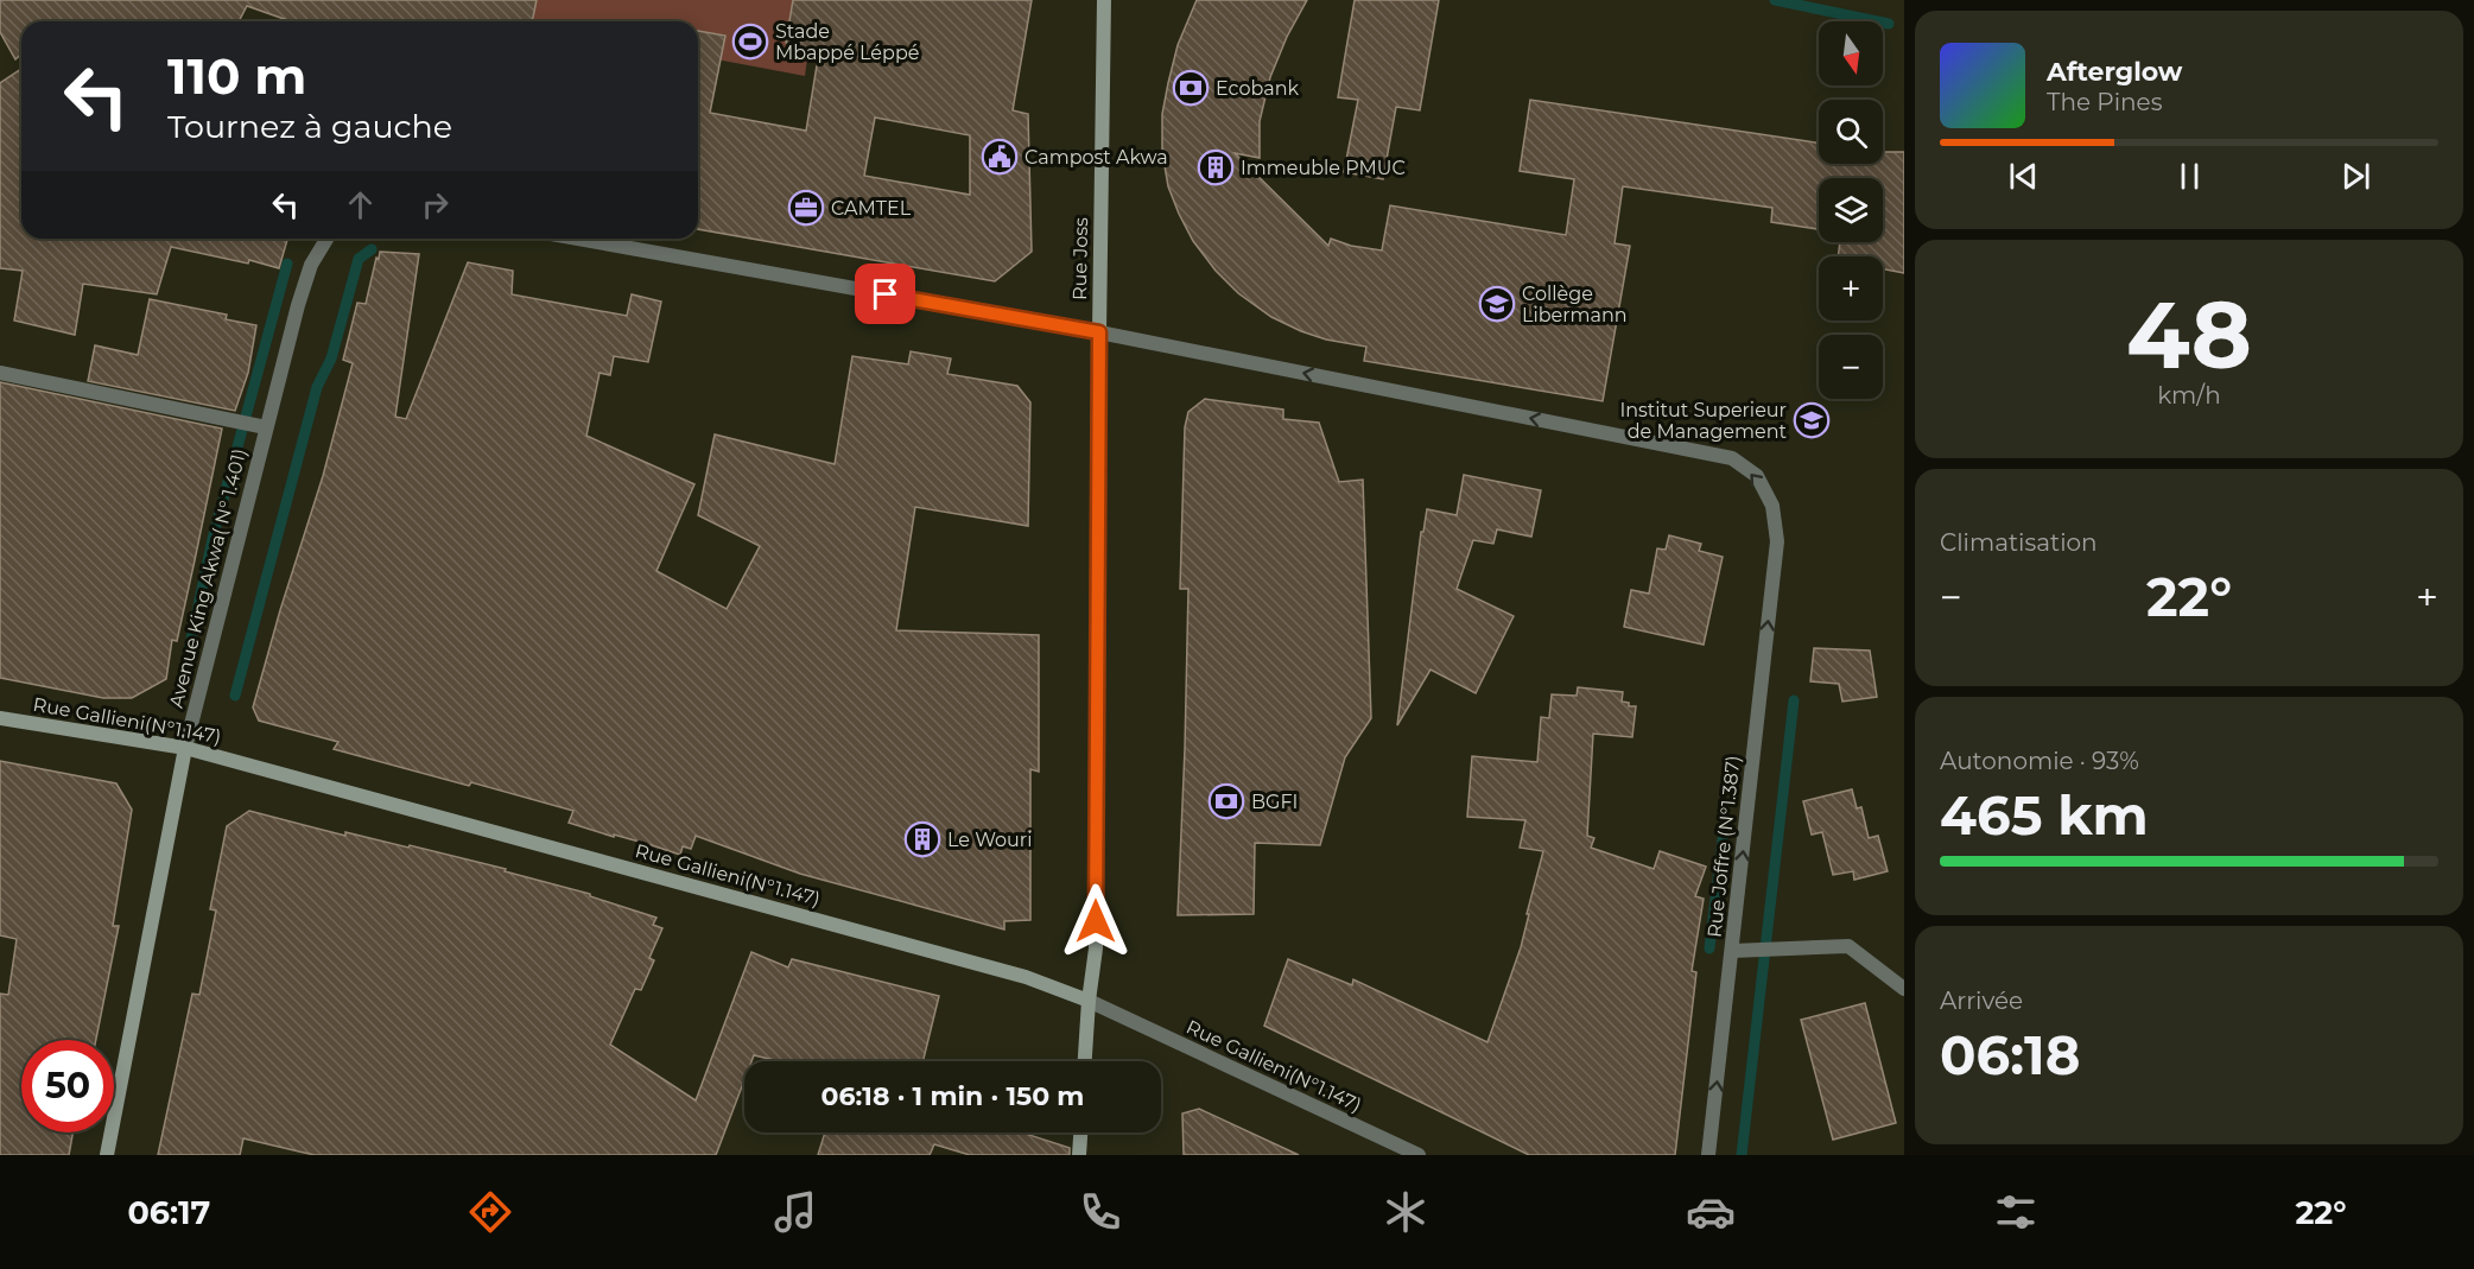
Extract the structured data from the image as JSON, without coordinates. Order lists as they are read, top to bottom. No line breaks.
{"streets":{"main road":["Rue Joss","Avenue King Akwa( N° 1.401)","Rue Gallieni(N°1.147)"],"street":["Rue Joffre (N°1.387)"]},"crossings":[["Rue Joss","Rue Gallieni(N°1.147)"],["Rue Joss","Rue Joffre (N°1.387)"],["Avenue King Akwa( N° 1.401)","Rue Gallieni(N°1.147)"]],"places":{"sports":["Stade Mbappé Léppé"],"bank":["Ecobank","BGFI"],"public building":["Campost Akwa"],"building":["Immeuble PMUC","Le Wouri"],"office":["CAMTEL"],"school or university":["Collège Libermann","Institut Superieur de Management"]},"north":"bottom","page":{"map_buttons":["+","−"],"turn":["110 m","Tournez à gauche"],"song":["Afterglow","The Pines"],"tile":[["48","km/h"],"Climatisation",["Autonomie · 93%","465 km"],["Arrivée","06:18"]],"heat":["−","22°","+"],"limit":"50","trip":"06:18 · 1 min · 150 m","tabs":["06:17","22°"]}}
